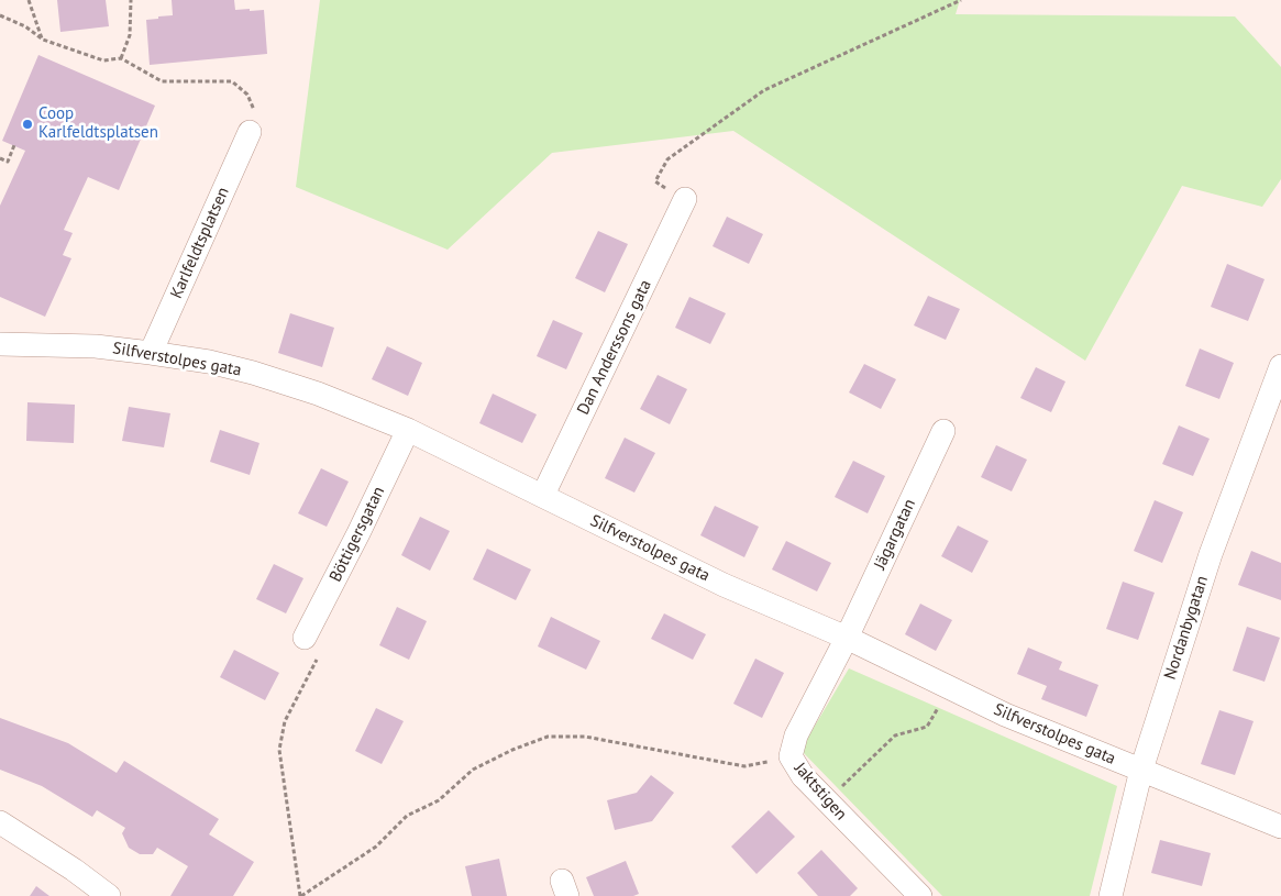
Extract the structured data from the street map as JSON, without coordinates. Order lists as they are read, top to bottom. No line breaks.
{"streets":{"street":["Karlfeldtsplatsen","Dan Anderssons gata","Silfverstolpes gata","Böttigersgatan","Jägargatan","Nordanbygatan","Jaktstigen"]},"crossings":[["Karlfeldtsplatsen","Silfverstolpes gata"],["Dan Anderssons gata","Silfverstolpes gata"],["Silfverstolpes gata","Böttigersgatan"],["Silfverstolpes gata","Jägargatan"],["Silfverstolpes gata","Nordanbygatan"],["Silfverstolpes gata","Jaktstigen"],["Jägargatan","Jaktstigen"]],"places":["Coop Karlfeldtsplatsen"]}
